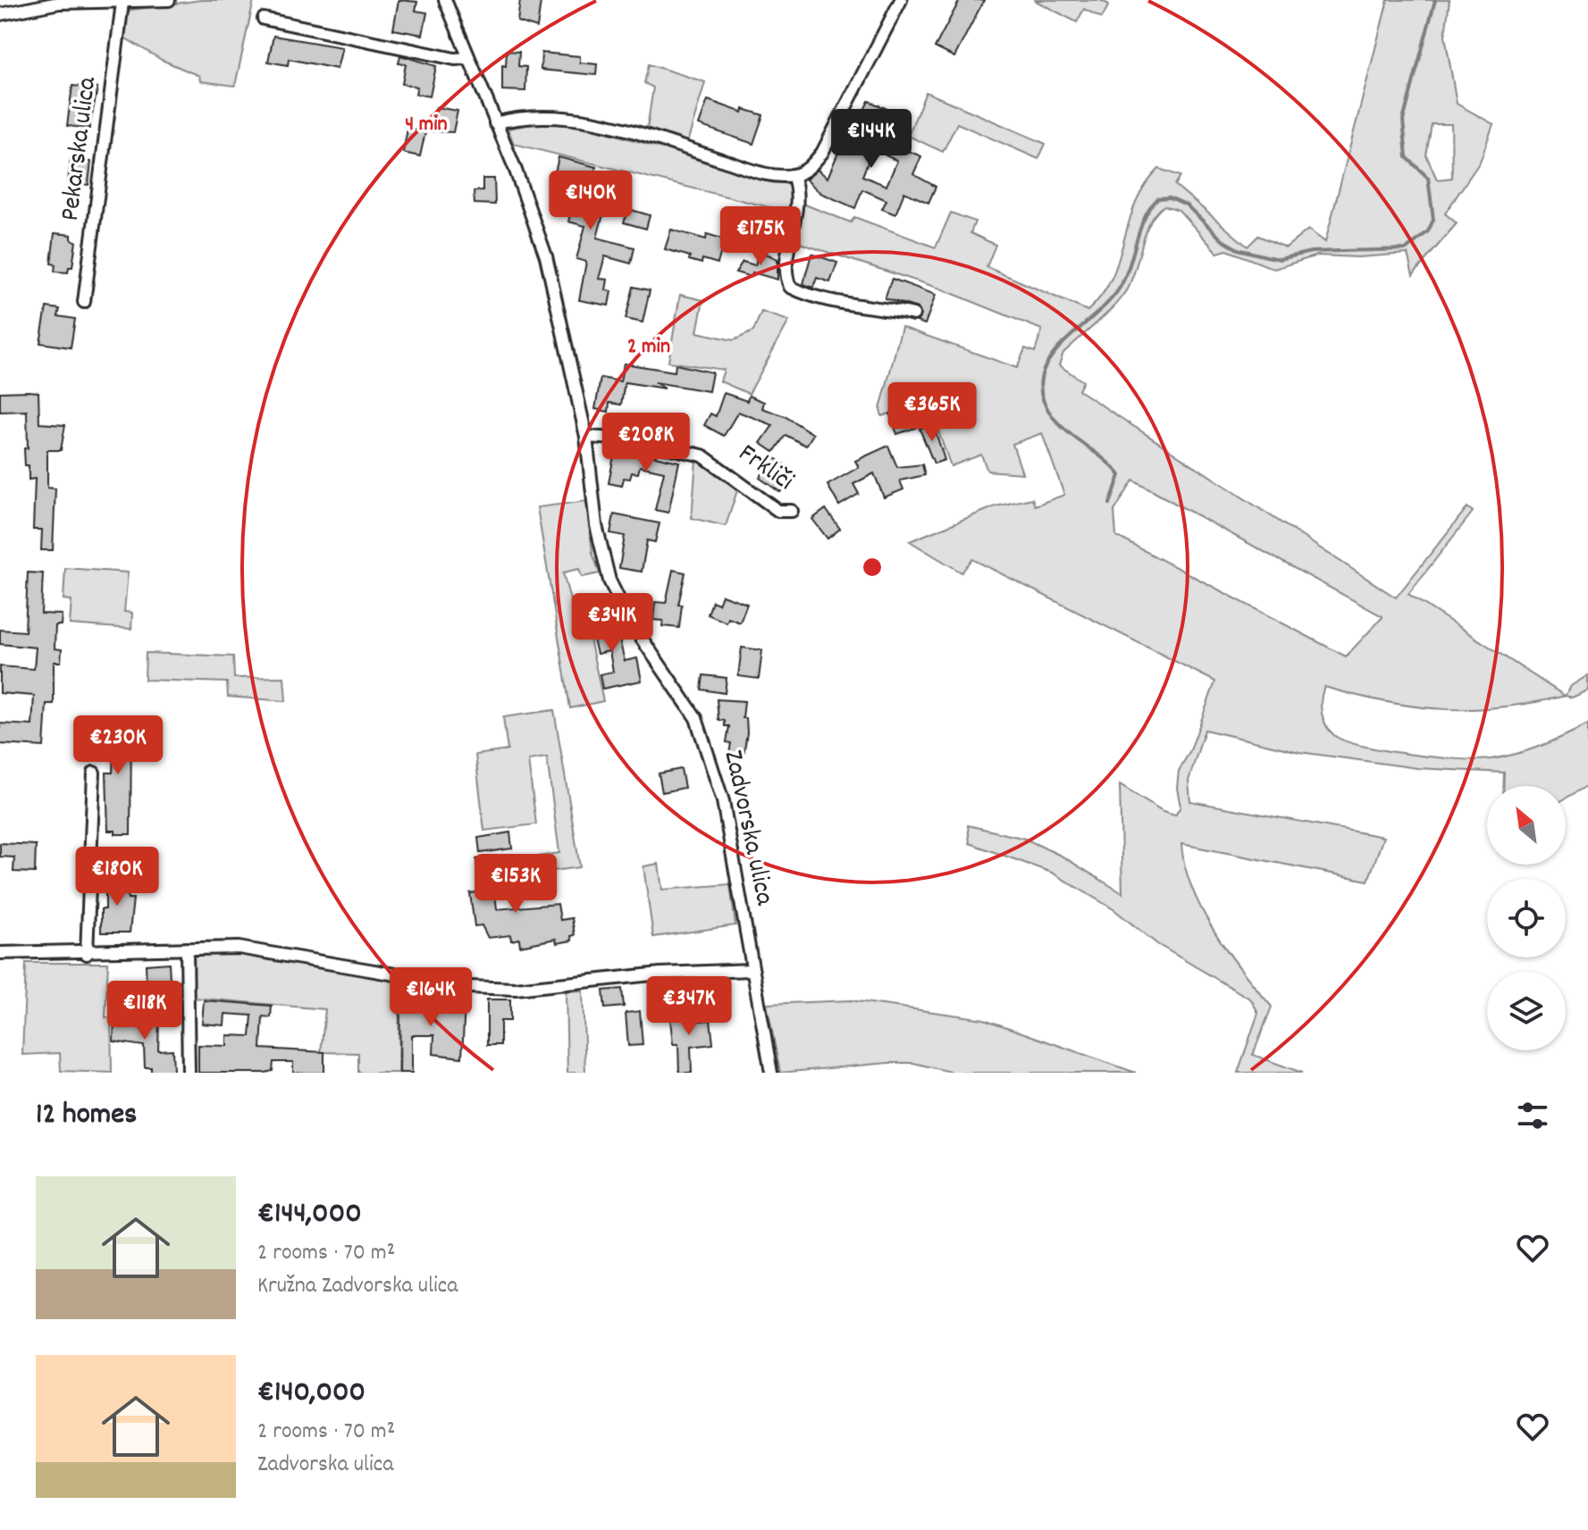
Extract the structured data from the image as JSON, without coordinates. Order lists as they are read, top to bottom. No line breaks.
{"streets":{"street":["Pekarska ulica","Frkliči","Zadvorska ulica"]},"crossings":[["Frkliči","Zadvorska ulica"]],"north":"top left","page":{"price":["€144K","€140K","€175K","€365K","€208K","€341K","€230K","€180K","€153K","€164K","€347K","€118K"],"heading":"12 homes","list":[{"name":"€144,000","note":"2 rooms · 70 m² · Kružna Zadvorska ulica"},{"name":"€140,000","note":"2 rooms · 70 m² · Zadvorska ulica"}]},"rings":["4 min","2 min"]}
